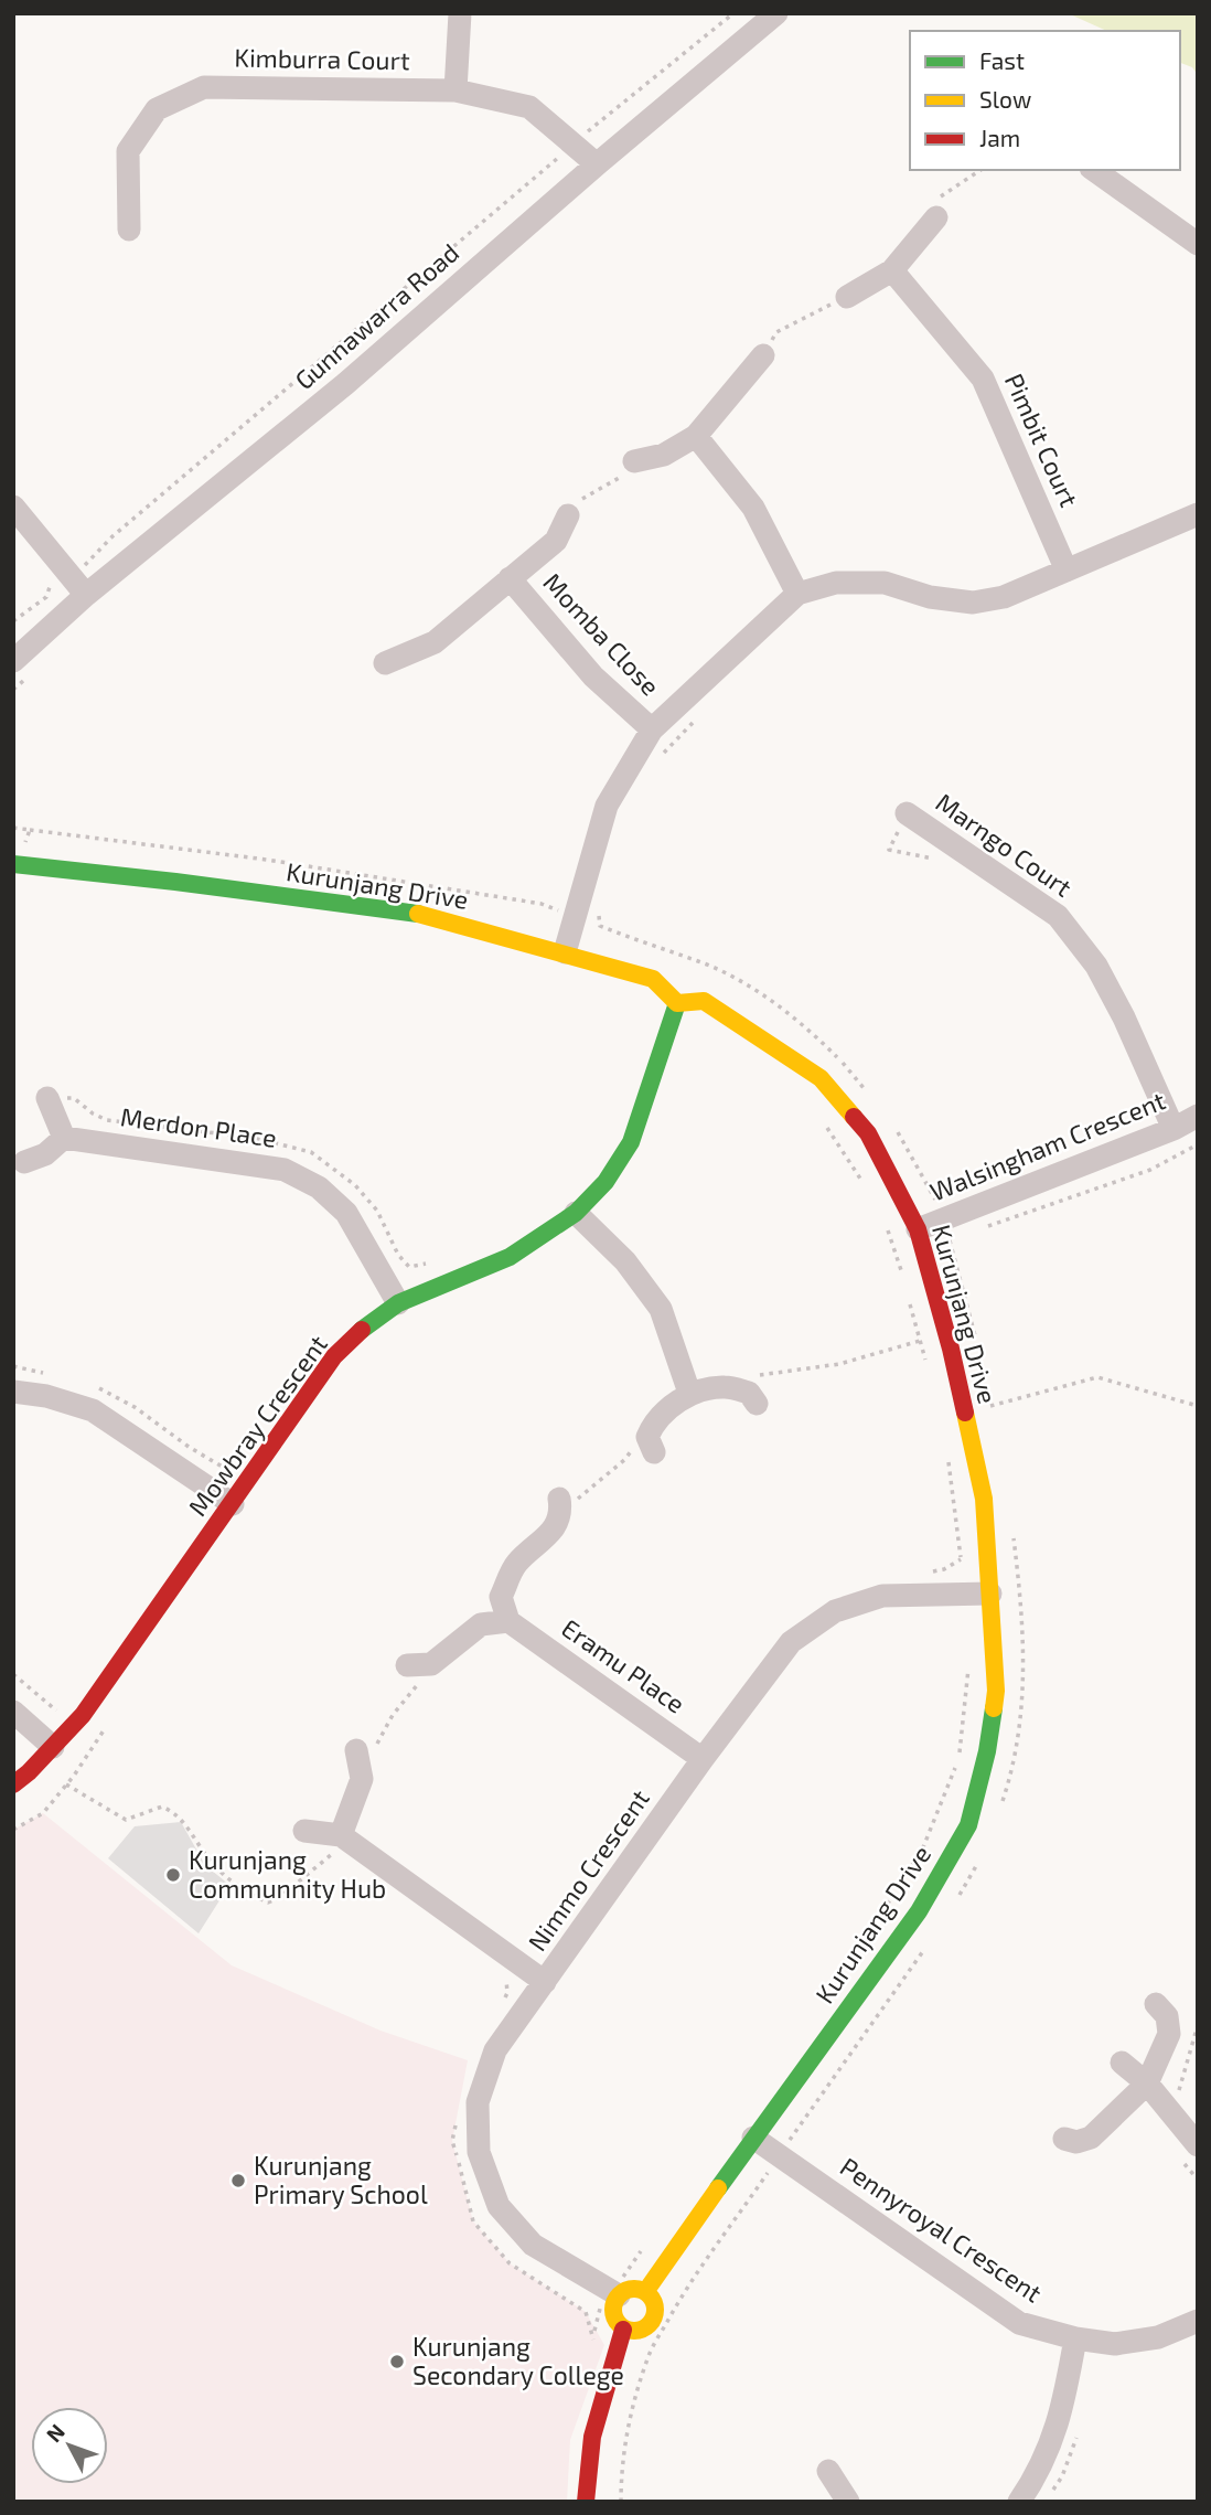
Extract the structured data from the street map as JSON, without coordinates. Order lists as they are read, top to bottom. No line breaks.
{"streets":{"street":["Kimburra Court","Gunnawarra Road","Pimbit Court","Momba Close","Marngo Court","Kurunjang Drive","Merdon Place","Walsingham Crescent","Mowbray Crescent","Eramu Place","Nimmo Crescent","Pennyroyal Crescent"]},"crossings":[["Kimburra Court","Gunnawarra Road"],["Marngo Court","Walsingham Crescent"],["Kurunjang Drive","Walsingham Crescent"],["Kurunjang Drive","Mowbray Crescent"],["Kurunjang Drive","Nimmo Crescent"],["Kurunjang Drive","Pennyroyal Crescent"],["Merdon Place","Mowbray Crescent"],["Eramu Place","Nimmo Crescent"]],"places":["Kurunjang Communnity Hub","Kurunjang Primary School","Kurunjang Secondary College"],"legend":["Fast","Slow","Jam"],"north":"top left"}
